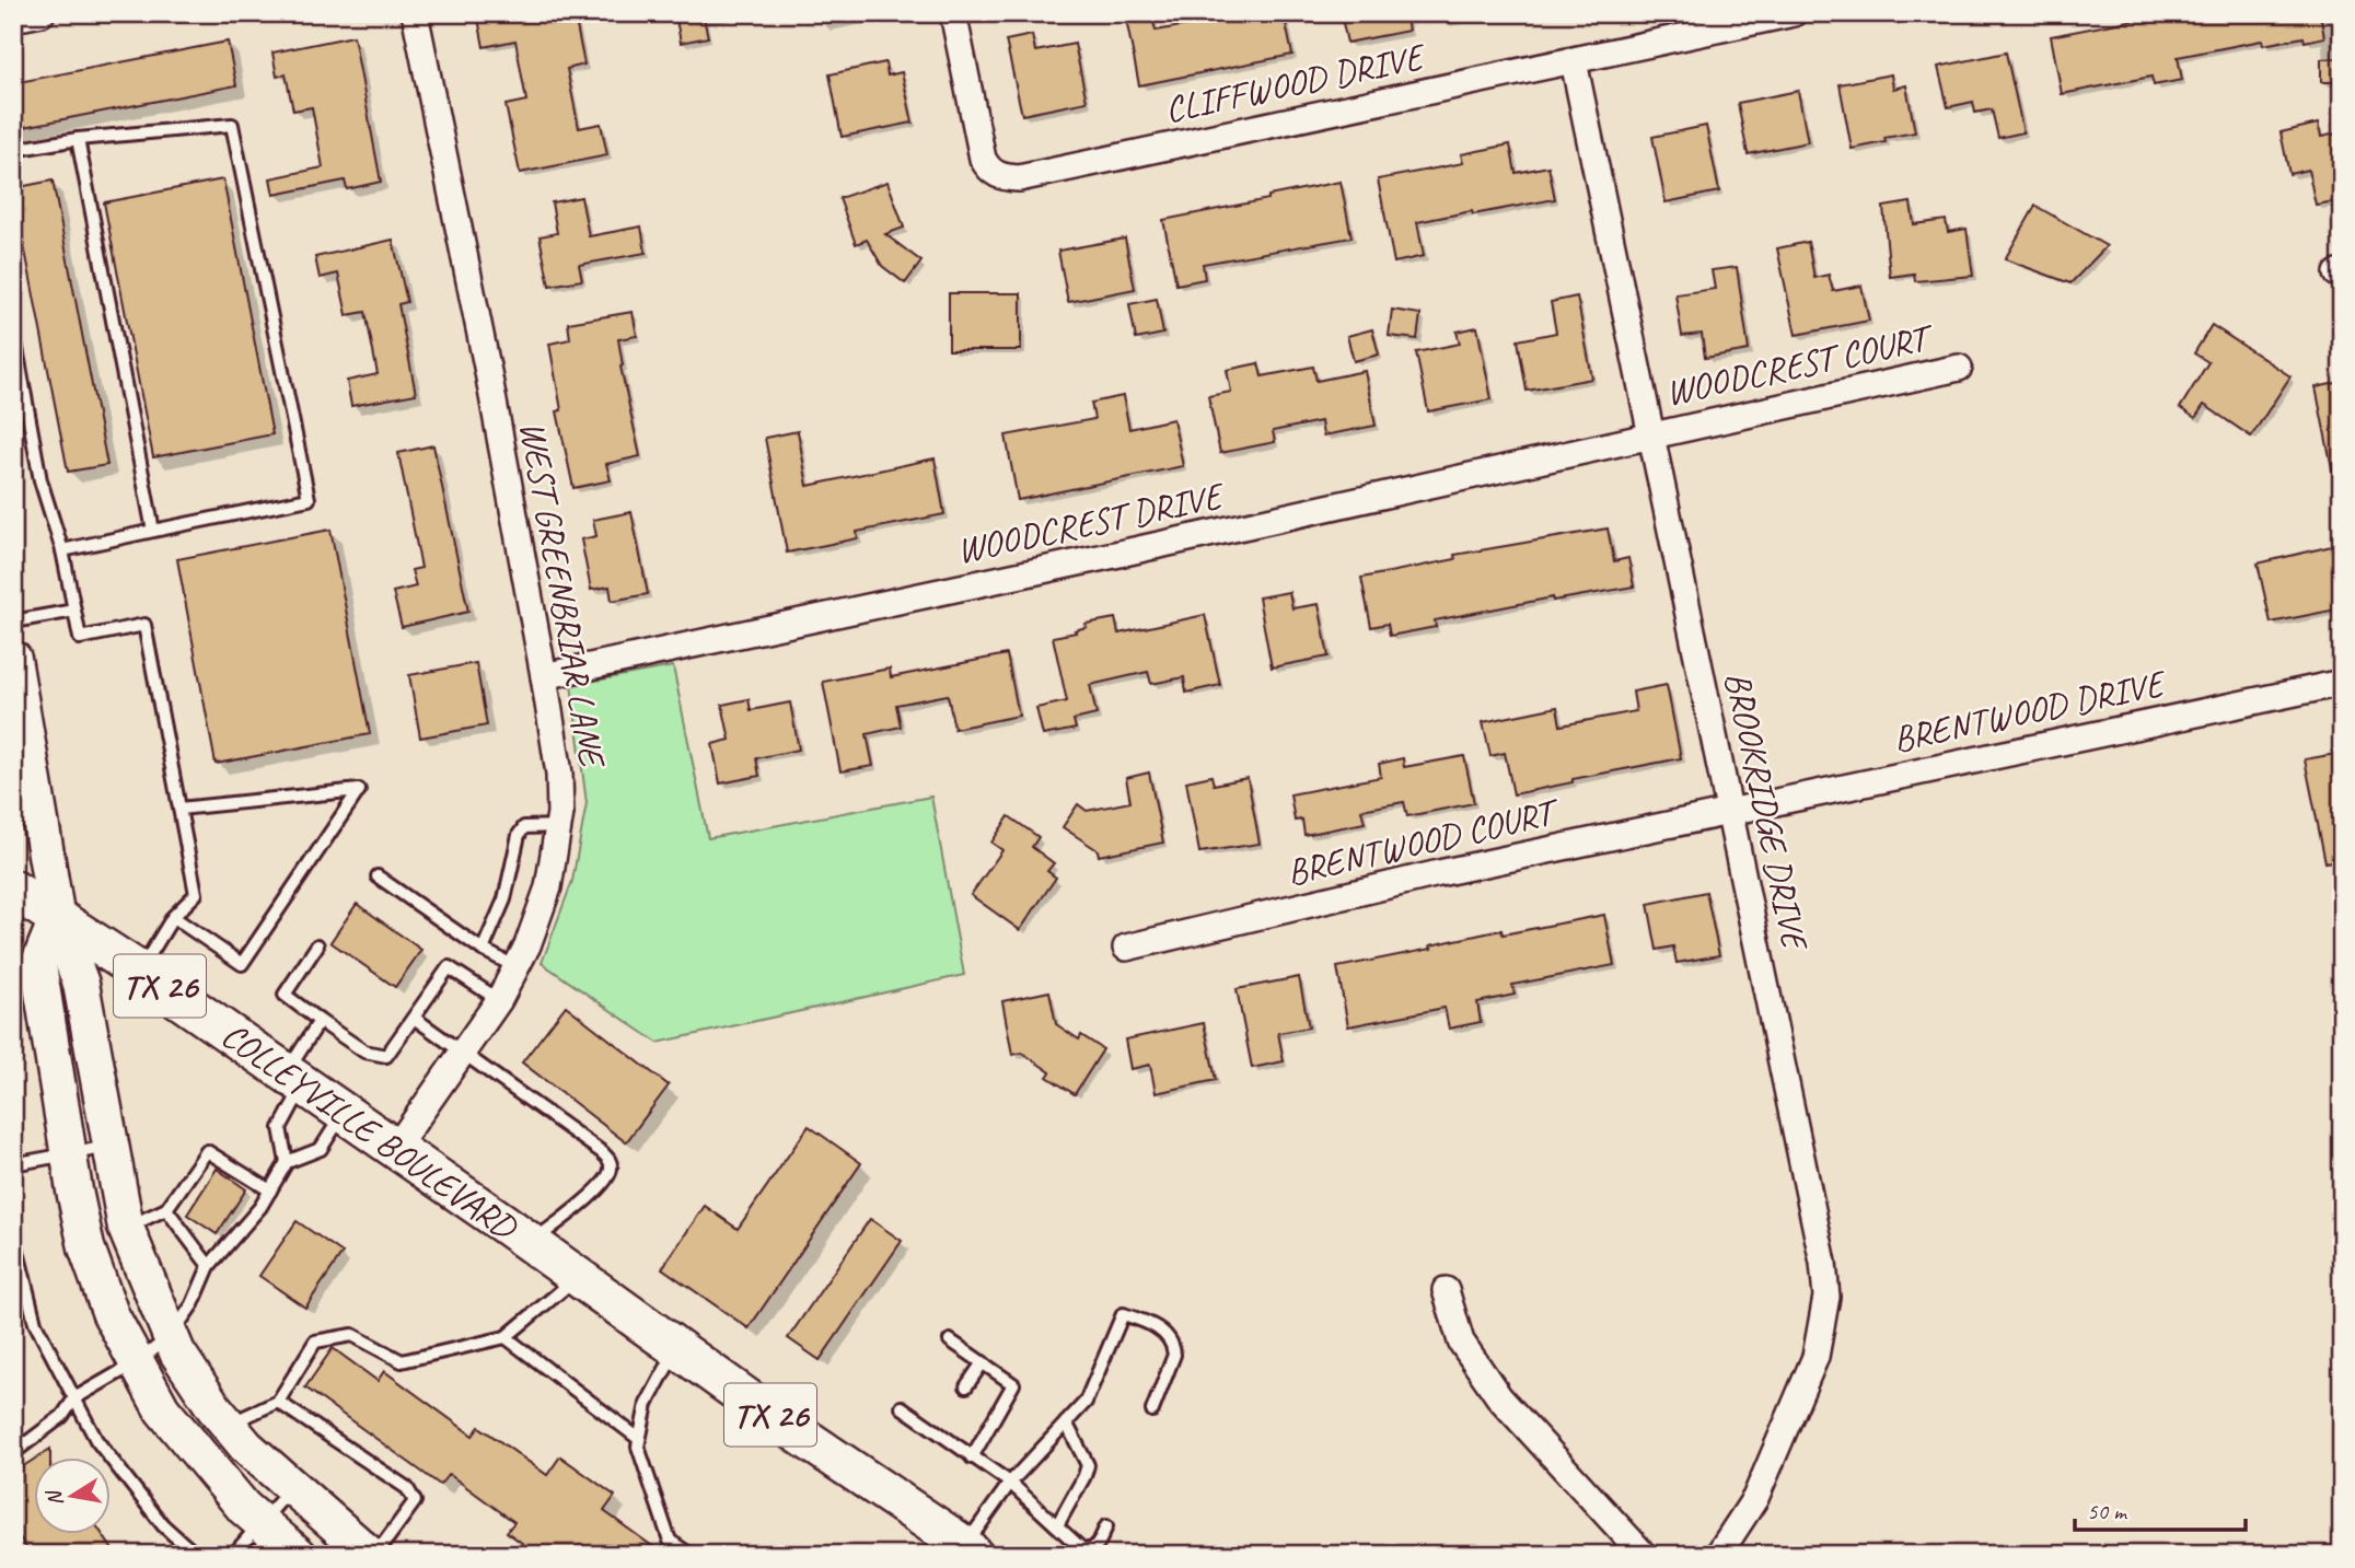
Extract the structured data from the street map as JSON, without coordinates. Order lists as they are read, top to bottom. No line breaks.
{"streets":{"main road":["TX 26","COLLEYVILLE BOULEVARD"],"street":["CLIFFWOOD DRIVE","WOODCREST COURT","WOODCREST DRIVE","WEST GREENBRIAR LANE","BRENTWOOD DRIVE","BROOKRIDGE DRIVE","BRENTWOOD COURT"]},"crossings":[["CLIFFWOOD DRIVE","BROOKRIDGE DRIVE"],["WOODCREST COURT","WOODCREST DRIVE"],["WOODCREST COURT","BROOKRIDGE DRIVE"],["WOODCREST DRIVE","WEST GREENBRIAR LANE"],["WOODCREST DRIVE","BROOKRIDGE DRIVE"],["WEST GREENBRIAR LANE","COLLEYVILLE BOULEVARD"],["BRENTWOOD DRIVE","BROOKRIDGE DRIVE"],["BRENTWOOD DRIVE","BRENTWOOD COURT"],["BROOKRIDGE DRIVE","BRENTWOOD COURT"],["TX 26","COLLEYVILLE BOULEVARD"]],"scale_bar":"50 m","north":"left"}
